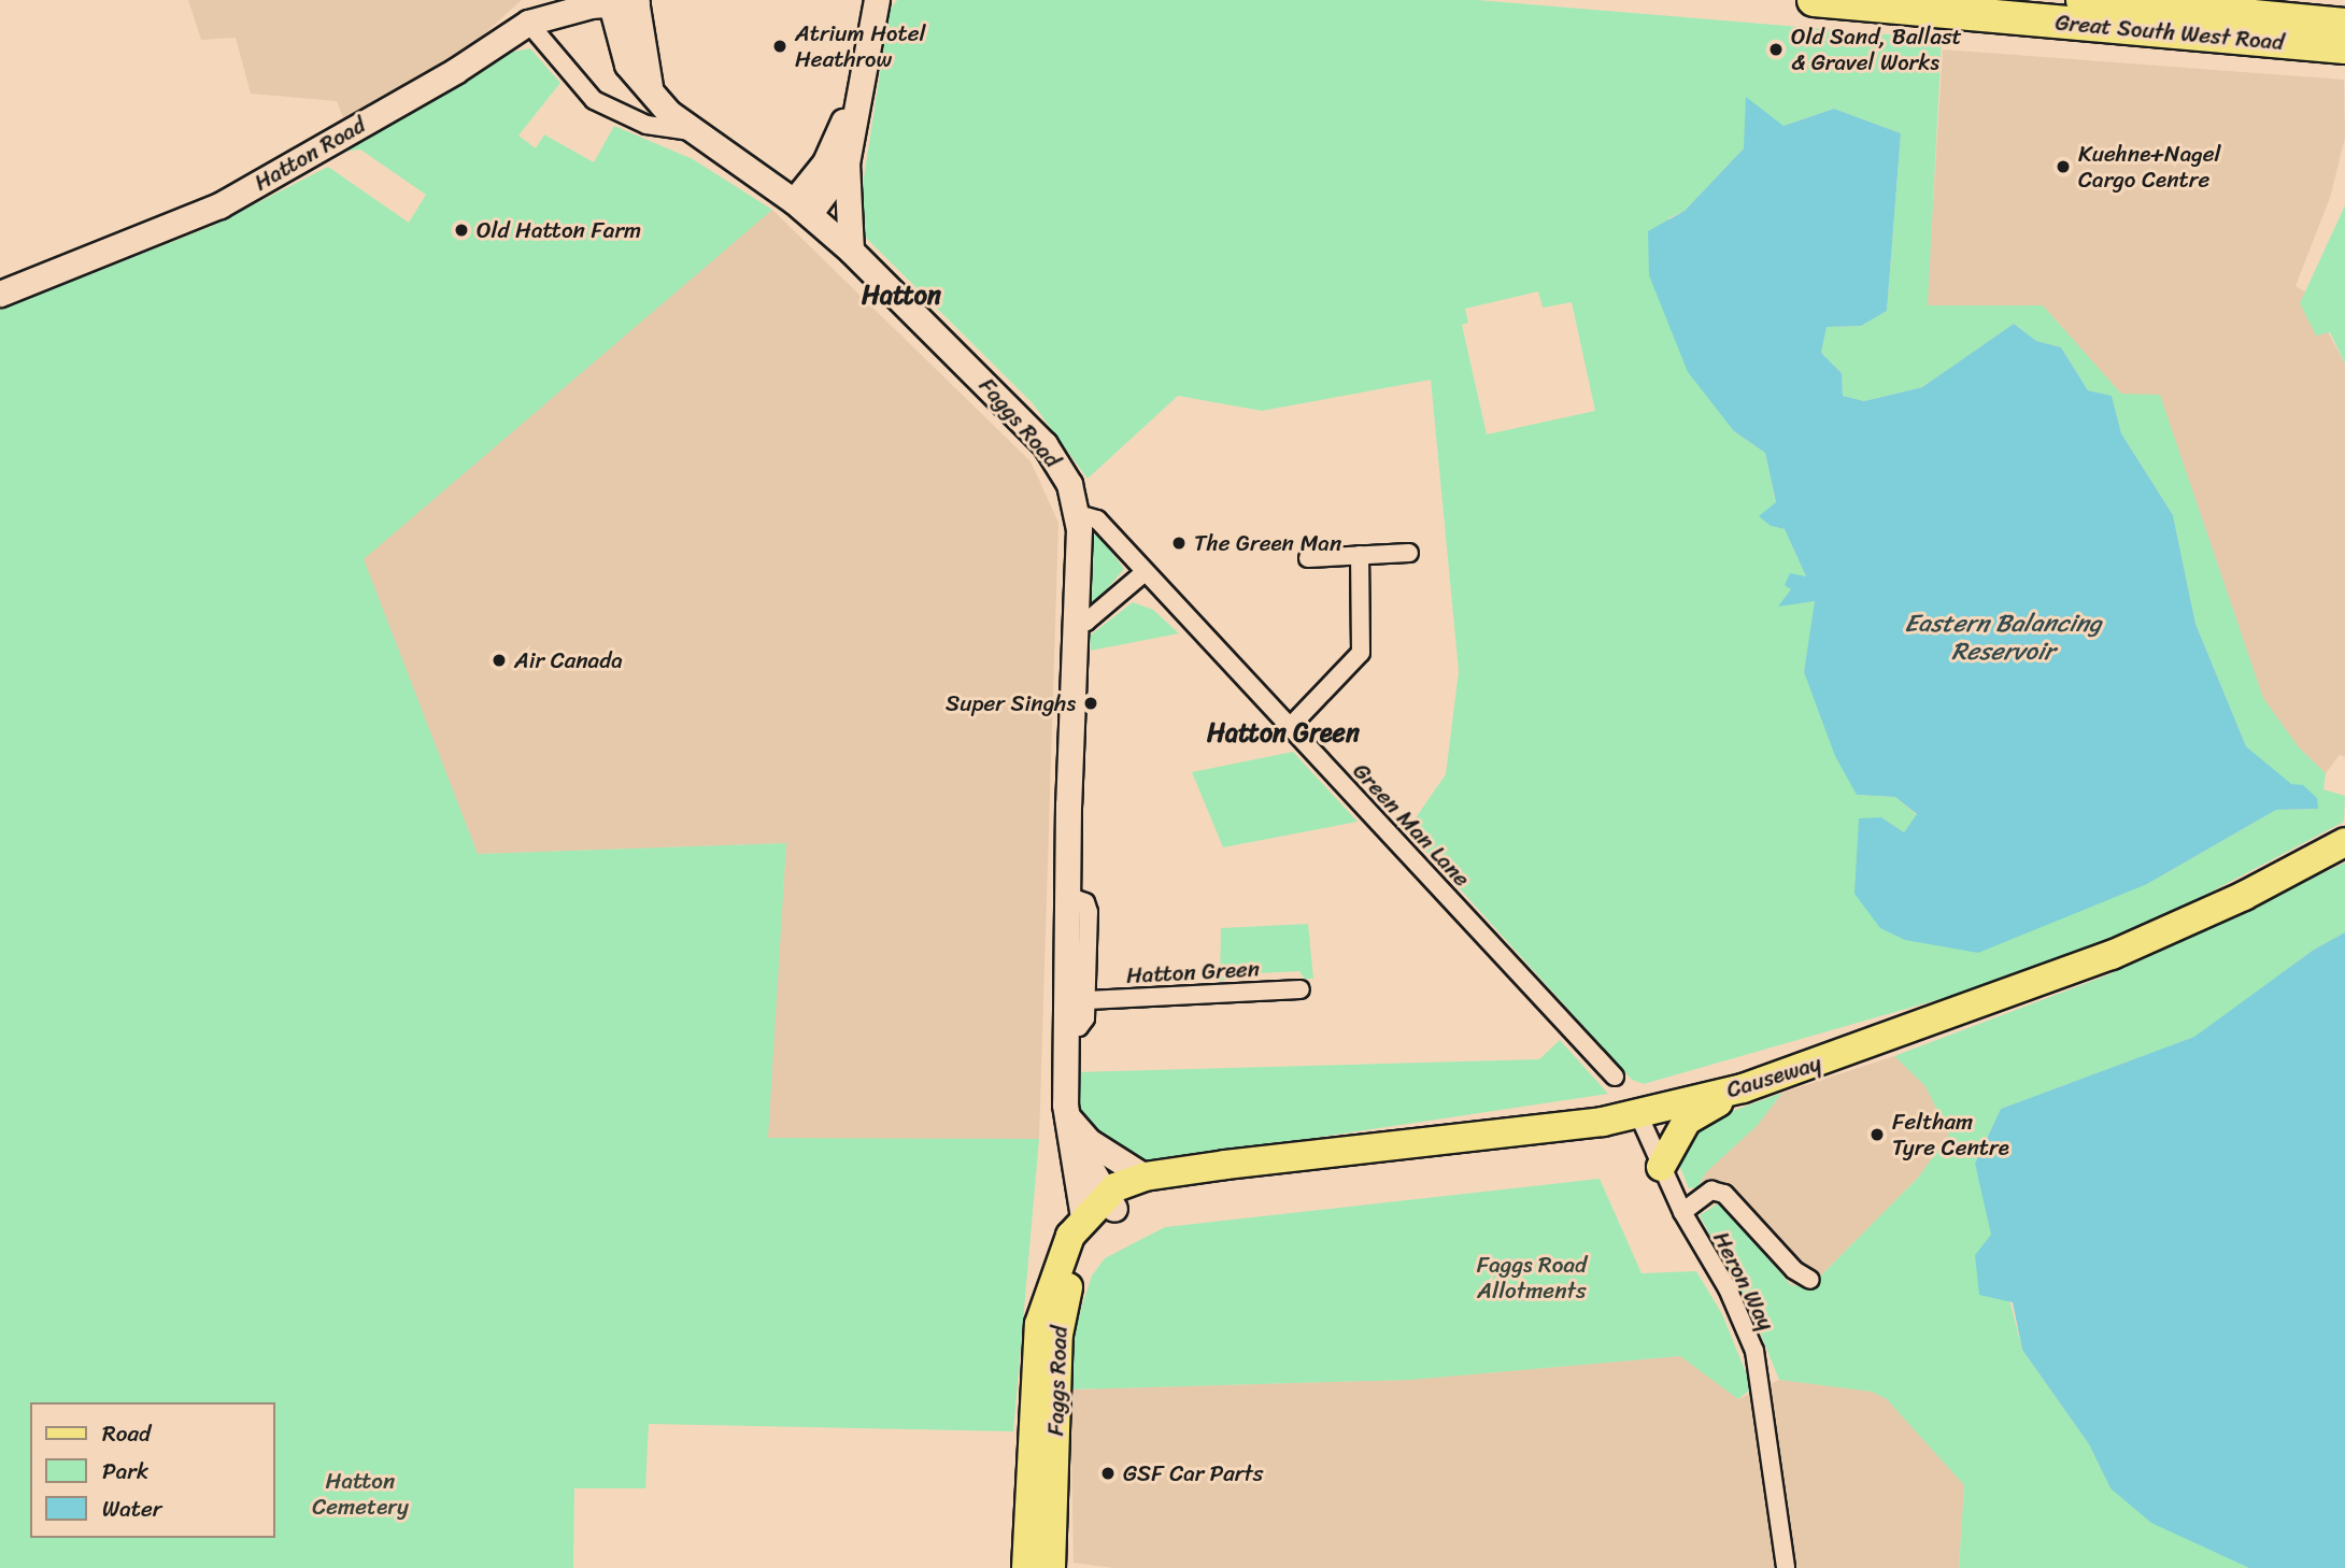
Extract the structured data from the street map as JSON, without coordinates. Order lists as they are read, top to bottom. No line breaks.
{"streets":{"highway":["Great South West Road"],"main road":["Faggs Road","Causeway"],"street":["Hatton Road","Green Man Lane","Hatton Green","Heron Way"]},"crossings":[["Hatton Road","Faggs Road"],["Faggs Road","Green Man Lane"],["Faggs Road","Causeway"],["Causeway","Heron Way"]],"districts":["Hatton","Hatton Green"],"water":["Eastern Balancing Reservoir"],"parks":["Faggs Road Allotments","Hatton Cemetery"],"places":["Atrium Hotel Heathrow","Old Sand, Ballast & Gravel Works","Kuehne+Nagel Cargo Centre","Old Hatton Farm","The Green Man","Air Canada","Super Singhs","Feltham Tyre Centre","GSF Car Parts"],"legend":["Road","Park","Water"]}
